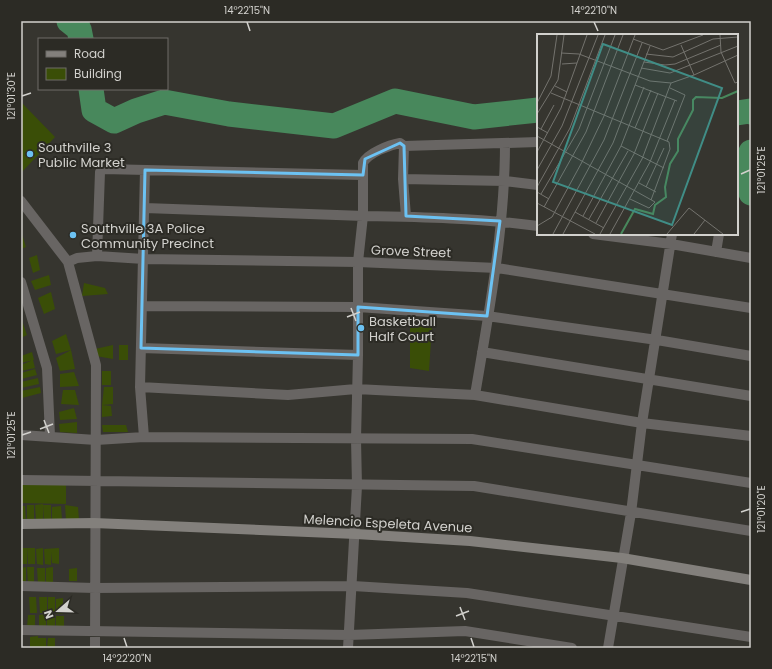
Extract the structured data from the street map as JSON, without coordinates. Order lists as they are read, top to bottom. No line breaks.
{"streets":{"street":["Grove Street","Melencio Espeleta Avenue"]},"places":["Southville 3 Public Market","Southville 3A Police Community Precinct","Basketball Half Court"],"legend":["Road","Building"],"north":"left","coordinates":["14°22'15\"N","14°22'10\"N","121°01'30\"E","121°01'25\"E","121°01'20\"E","14°22'20\"N"]}
